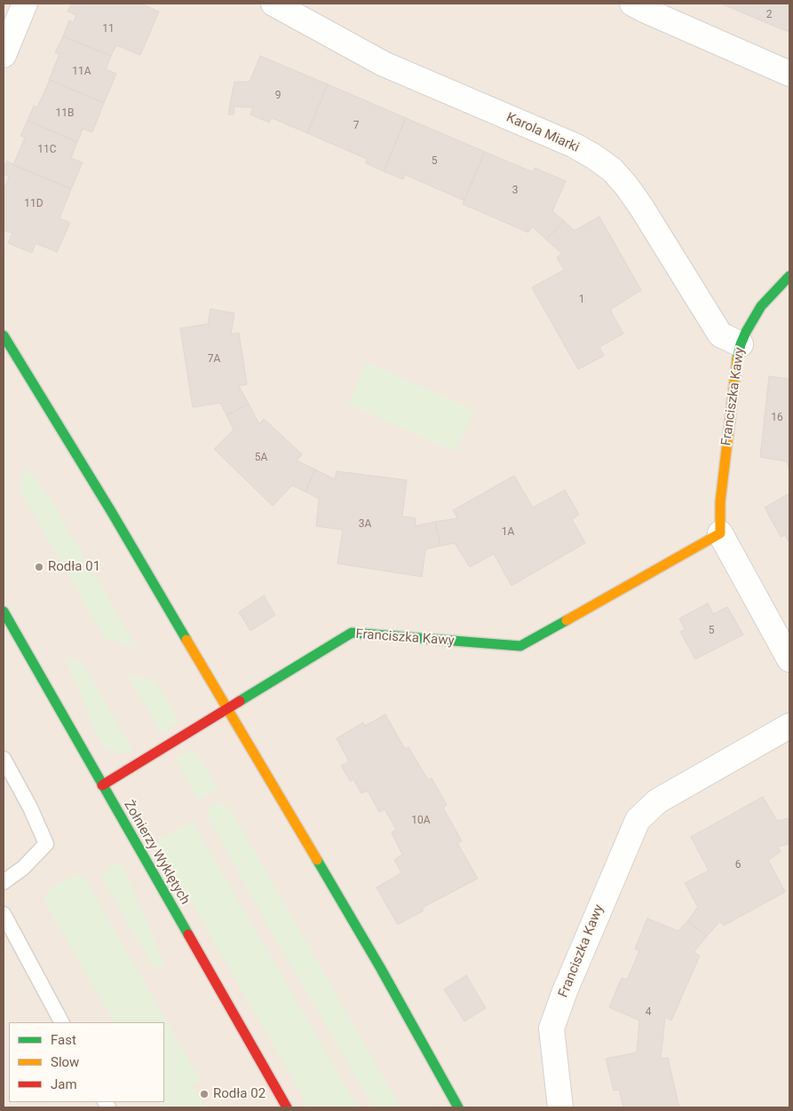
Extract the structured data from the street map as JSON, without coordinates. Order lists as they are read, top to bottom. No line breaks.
{"streets":{"street":["Karola Miarki","Franciszka Kawy","Żołnierzy Wyklętych"]},"crossings":[["Karola Miarki","Franciszka Kawy"],["Franciszka Kawy","Żołnierzy Wyklętych"]],"places":["Rodła 01","Rodła 02"],"house_numbers":["2","11","11A","9","11B","7","11C","5","3","11D","1","7A","16","5A","3A","1A","5","10A","6","4"],"legend":["Fast","Slow","Jam"]}
